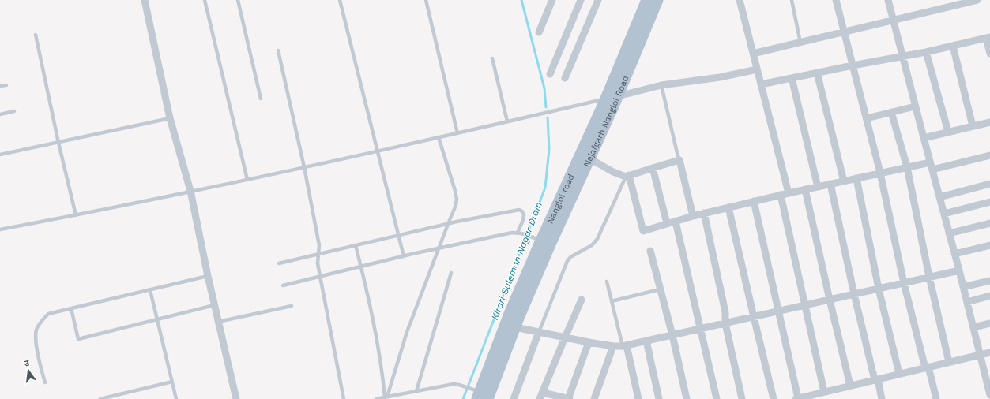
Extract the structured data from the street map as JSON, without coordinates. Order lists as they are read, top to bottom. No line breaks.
{"streets":{"main road":["Najafgarh Nangloi Road","Nangloi road"]},"crossings":[["Najafgarh Nangloi Road","Nangloi road"]],"water":["Kirari Suleman Nagar Drain"],"north":"top"}
